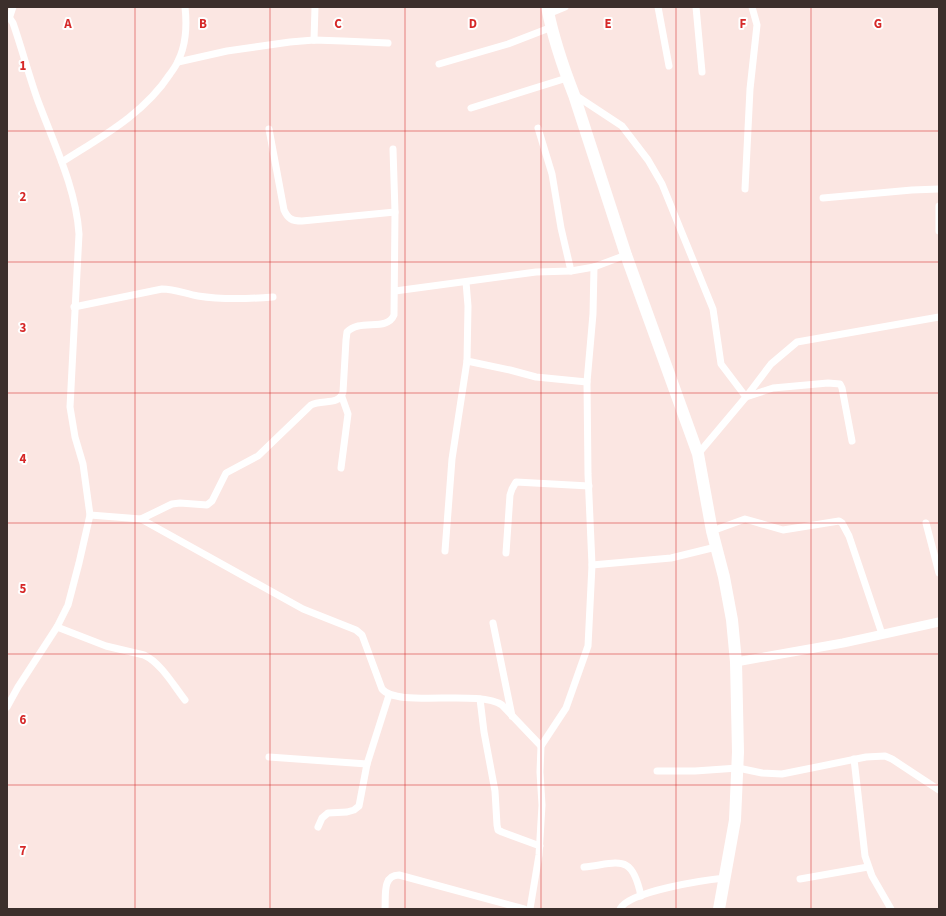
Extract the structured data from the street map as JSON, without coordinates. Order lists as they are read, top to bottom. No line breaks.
{"grid":{"columns":["A","B","C","D","E","F","G"],"rows":["1","2","3","4","5","6","7"]}}
